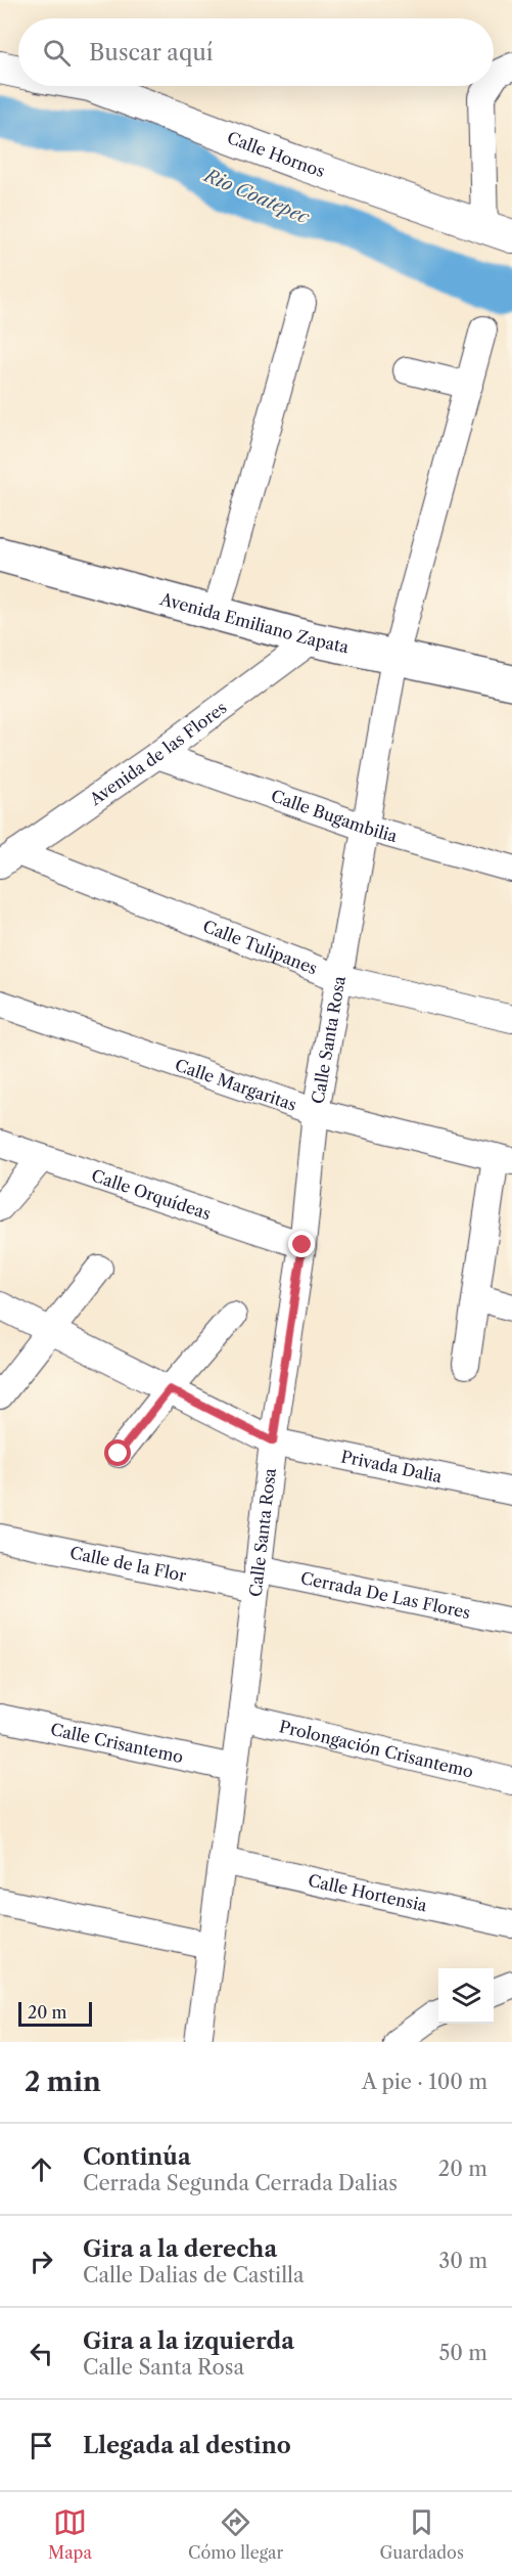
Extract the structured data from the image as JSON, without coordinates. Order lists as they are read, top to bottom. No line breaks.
{"streets":{"main road":["Avenida Emiliano Zapata"],"street":["Calle Hornos","Avenida de las Flores","Calle Bugambilia","Calle Tulipanes","Calle Santa Rosa","Calle Margaritas","Calle Orquídeas","Privada Dalia","Calle de la Flor","Cerrada De Las Flores","Calle Crisantemo","Prolongación Crisantemo","Calle Hortensia"]},"crossings":[["Avenida Emiliano Zapata","Avenida de las Flores"],["Avenida Emiliano Zapata","Calle Santa Rosa"],["Avenida de las Flores","Calle Bugambilia"],["Avenida de las Flores","Calle Tulipanes"],["Calle Bugambilia","Calle Santa Rosa"],["Calle Tulipanes","Calle Santa Rosa"],["Calle Santa Rosa","Calle Margaritas"],["Calle Santa Rosa","Calle Orquídeas"],["Calle Santa Rosa","Privada Dalia"],["Calle Santa Rosa","Calle de la Flor"],["Calle Santa Rosa","Cerrada De Las Flores"],["Calle Santa Rosa","Calle Crisantemo"],["Calle Santa Rosa","Prolongación Crisantemo"],["Calle Santa Rosa","Calle Hortensia"],["Calle de la Flor","Cerrada De Las Flores"]],"water":["Rio Coatepec"],"scale_bar":"20 m","page":{"search":"Buscar aquí","scale":"20 m","heading":["2 min","A pie · 100 m"],"list":[["Continúa","Cerrada Segunda Cerrada Dalias","20 m"],["Gira a la derecha","Calle Dalias de Castilla","30 m"],["Gira a la izquierda","Calle Santa Rosa","50 m"],"Llegada al destino"],"nav":["Mapa","Cómo llegar","Guardados"]}}
